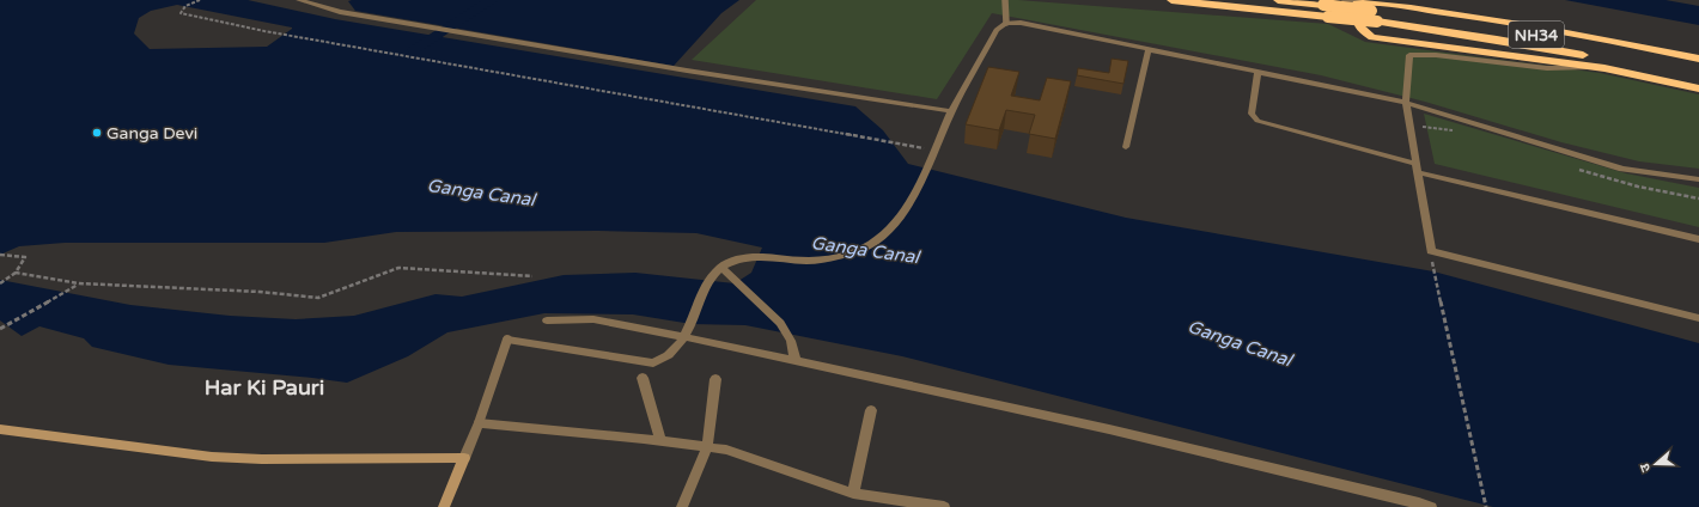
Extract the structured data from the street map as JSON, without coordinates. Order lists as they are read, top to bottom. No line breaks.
{"streets":{"highway":["NH34"]},"districts":["Har Ki Pauri"],"water":["Ganga Canal"],"places":["Ganga Devi"],"north":"left"}
